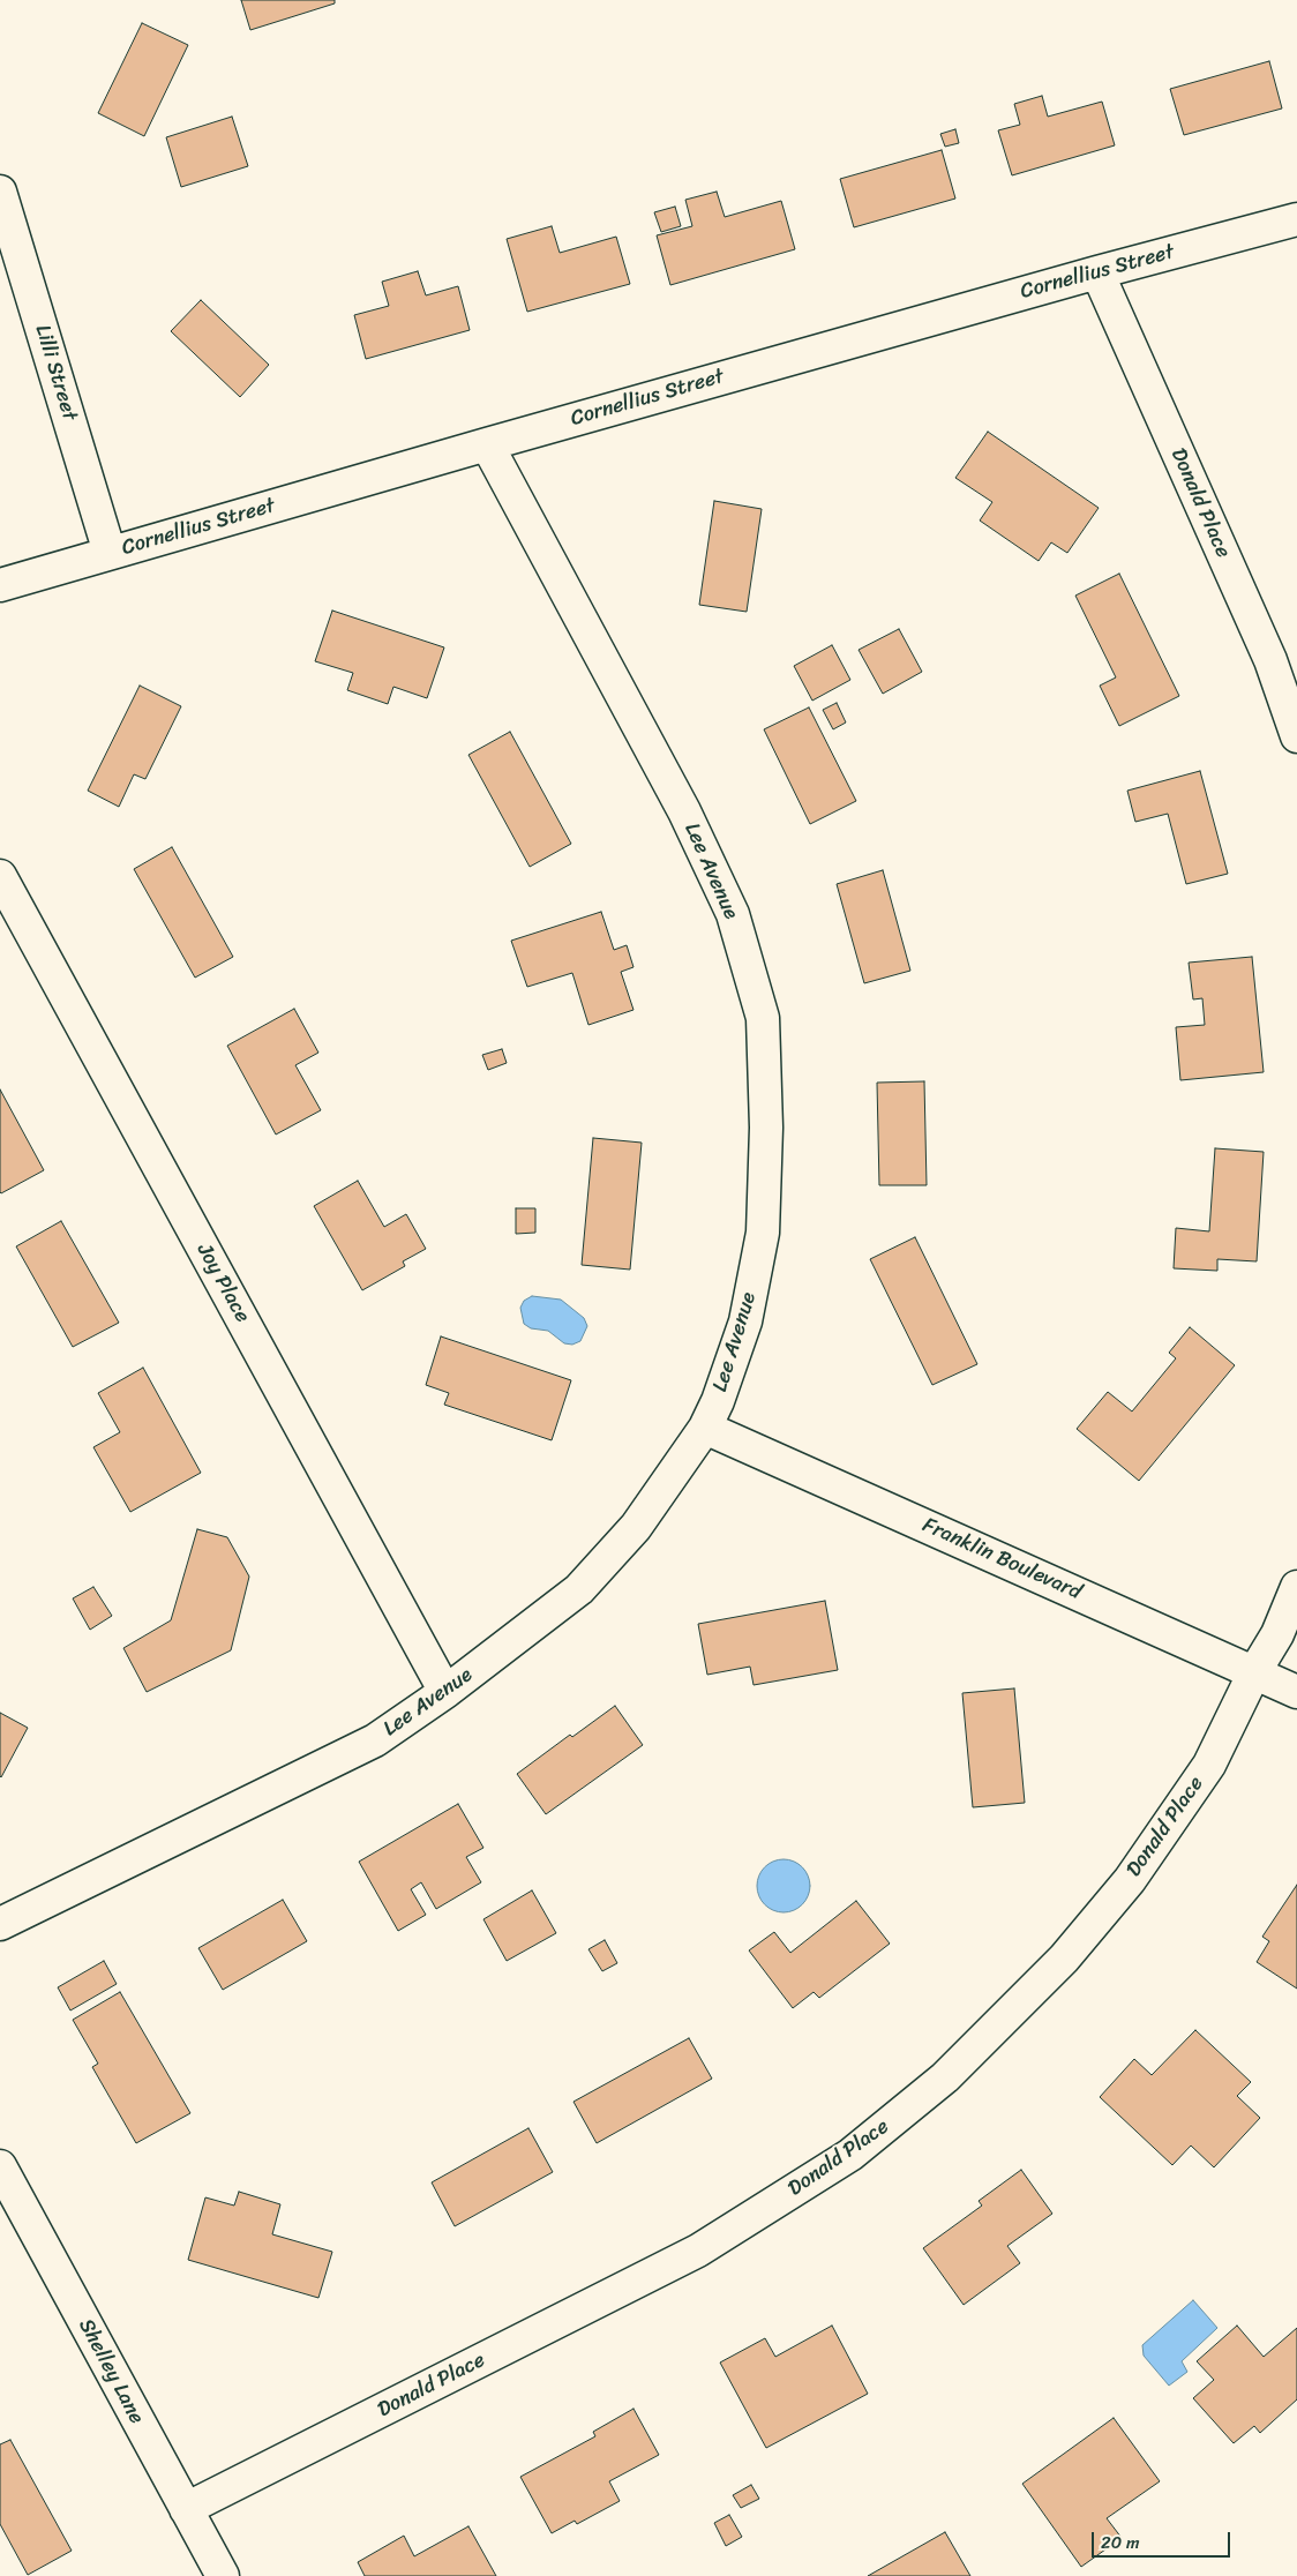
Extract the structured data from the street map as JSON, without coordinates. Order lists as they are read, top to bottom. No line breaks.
{"streets":{"street":["Cornellius Street","Lilli Street","Donald Place","Lee Avenue","Joy Place","Franklin Boulevard","Shelley Lane"]},"crossings":[["Cornellius Street","Lilli Street"],["Cornellius Street","Donald Place"],["Cornellius Street","Lee Avenue"],["Donald Place","Franklin Boulevard"],["Donald Place","Shelley Lane"],["Lee Avenue","Joy Place"],["Lee Avenue","Franklin Boulevard"]],"scale_bar":"20 m"}
